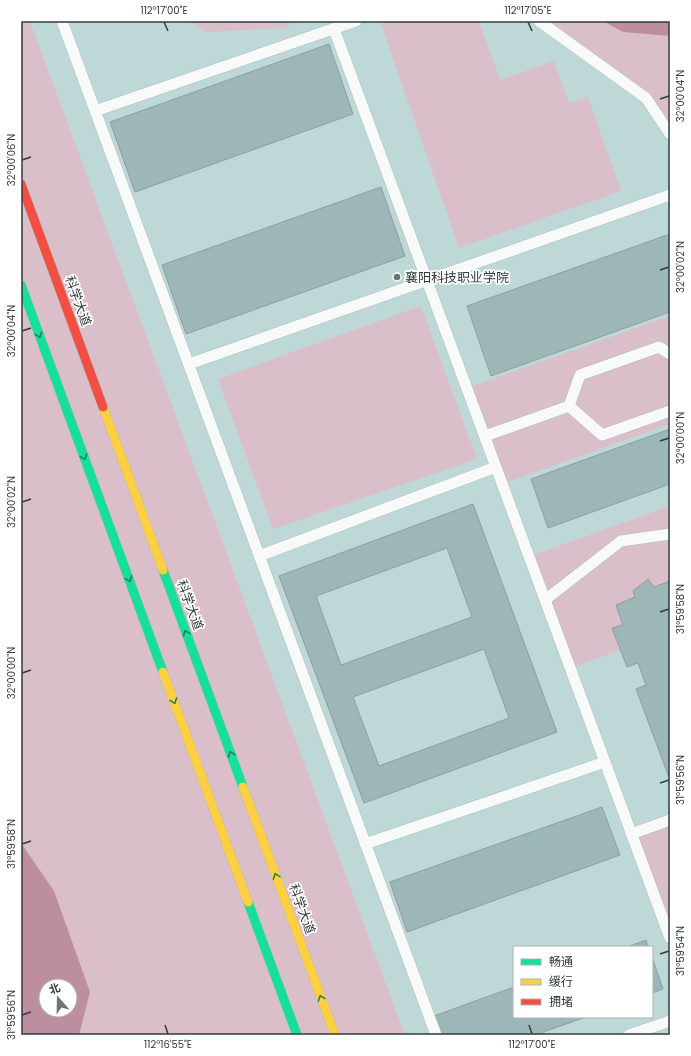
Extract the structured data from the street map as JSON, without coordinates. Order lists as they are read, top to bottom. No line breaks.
{"streets":{"main road":["科学大道"]},"places":["襄阳科技职业学院"],"legend":["畅通","缓行","拥堵"],"north":"top","coordinates":["112°17'00\"E","112°17'05\"E","32°00'04\"N","32°00'06\"N","32°00'02\"N","32°00'00\"N","31°59'58\"N","31°59'56\"N","31°59'54\"N","112°16'55\"E"]}
